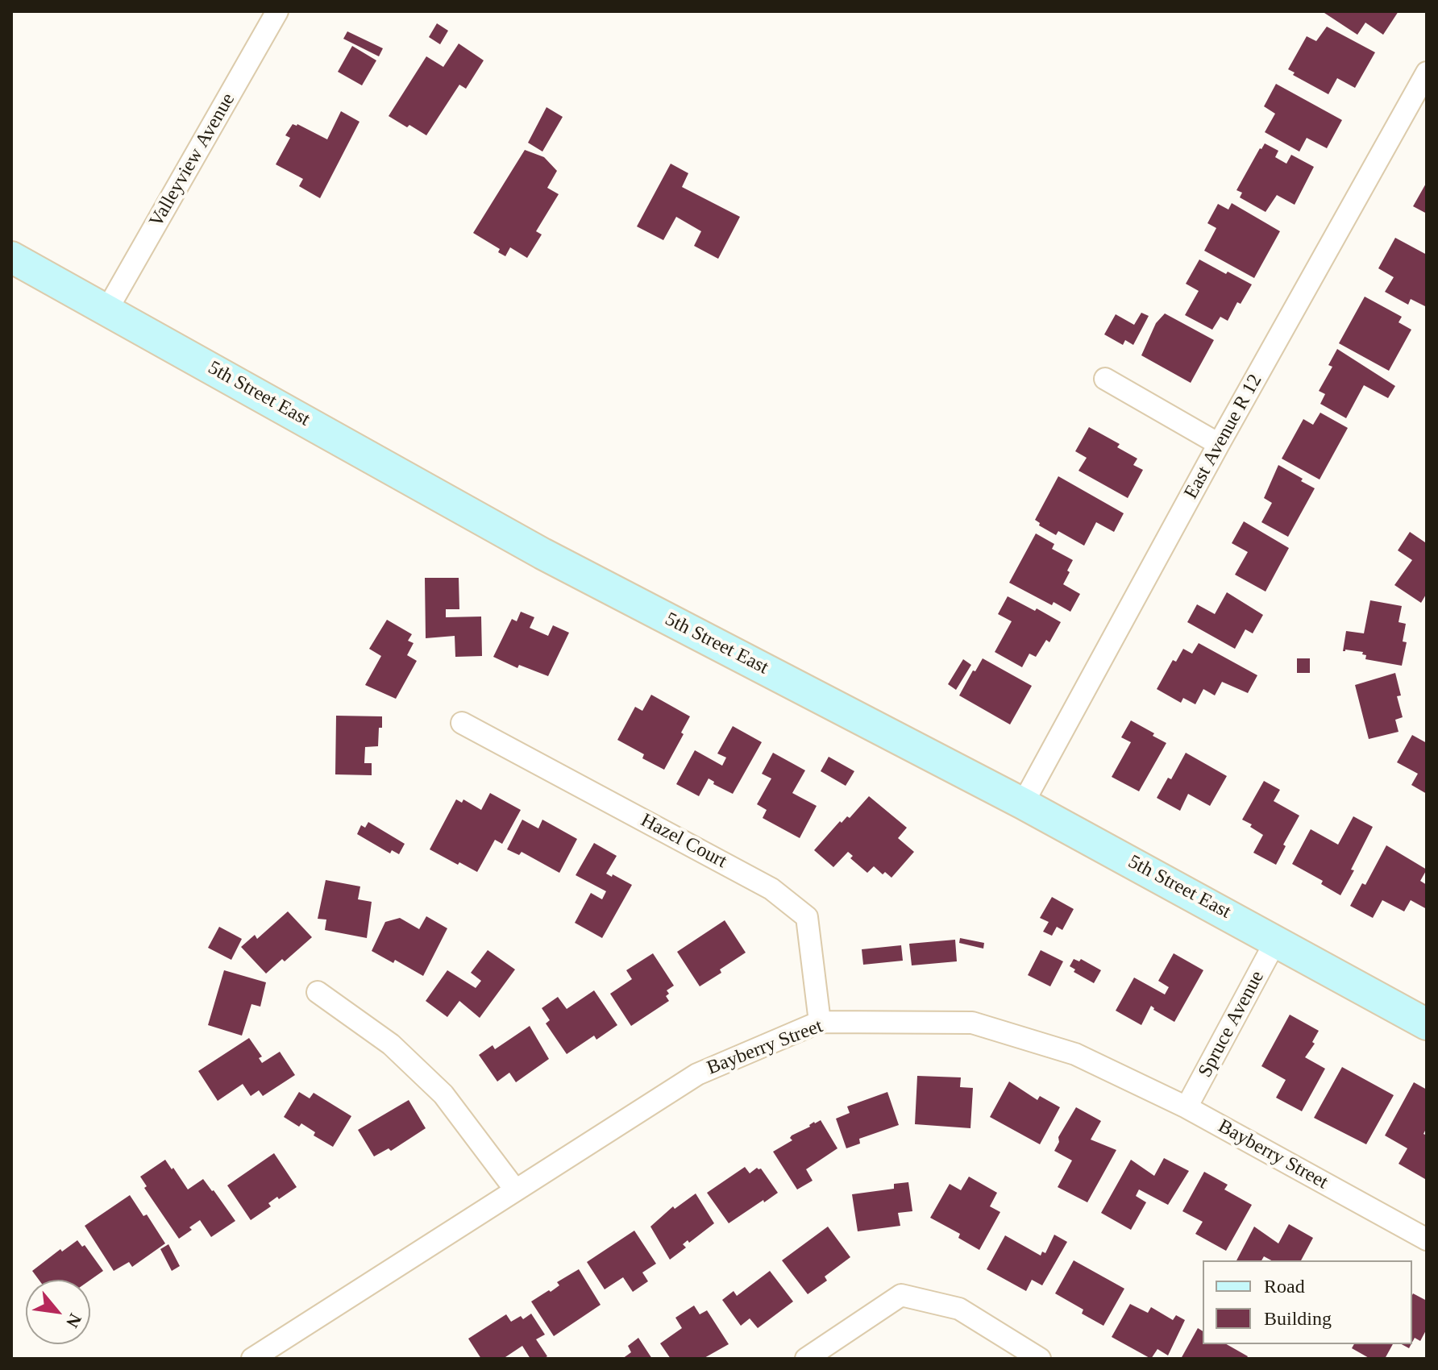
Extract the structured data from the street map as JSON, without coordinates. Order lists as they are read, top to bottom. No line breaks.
{"streets":{"street":["Valleyview Avenue","5th Street East","East Avenue R 12","Hazel Court","Spruce Avenue","Bayberry Street"]},"crossings":[["Valleyview Avenue","5th Street East"],["5th Street East","East Avenue R 12"],["5th Street East","Spruce Avenue"],["Hazel Court","Bayberry Street"],["Spruce Avenue","Bayberry Street"]],"legend":["Road","Building"],"north":"bottom right"}
